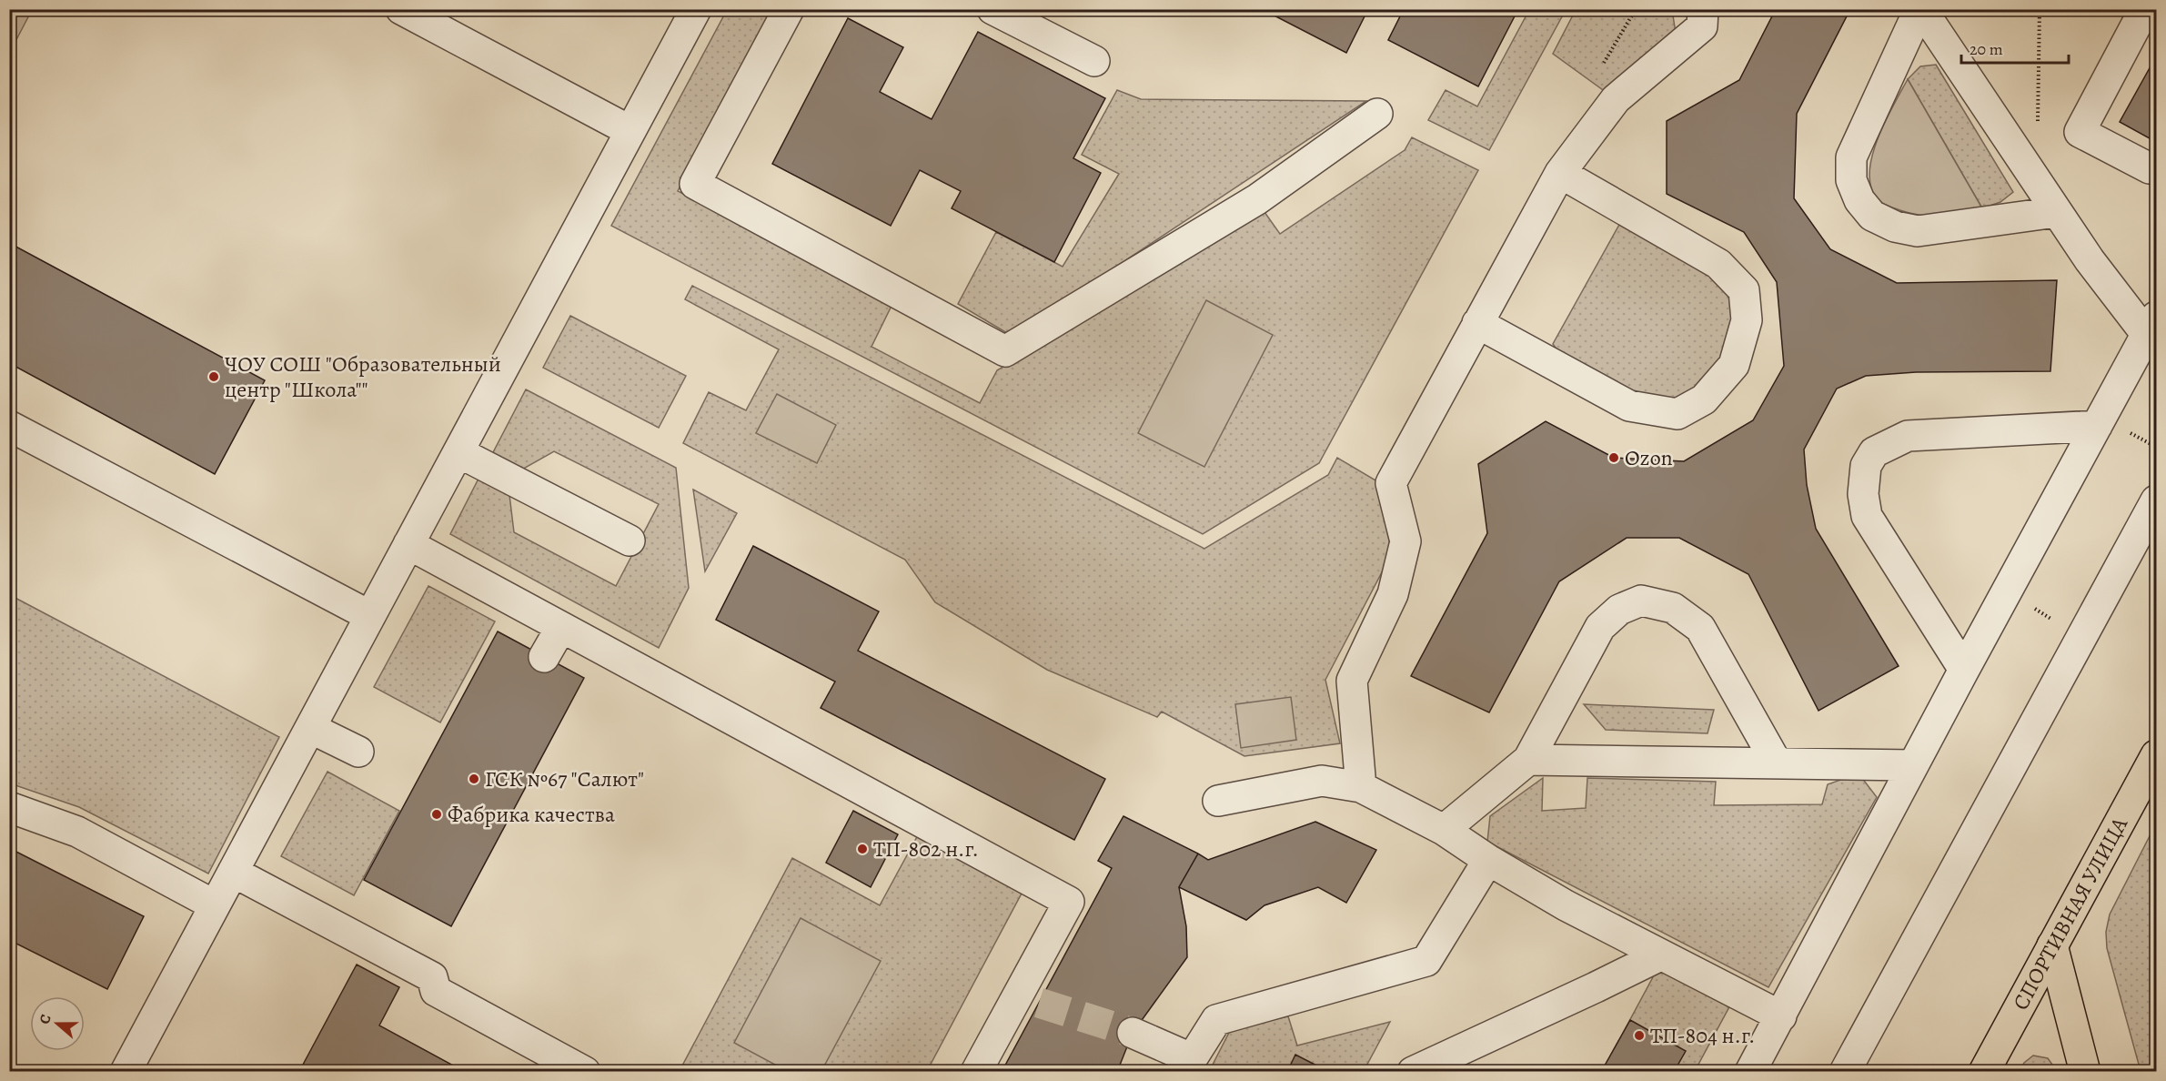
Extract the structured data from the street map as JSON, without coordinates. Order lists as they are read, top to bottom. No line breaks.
{"streets":{"main road":["СПОРТИВНАЯ УЛИЦА"]},"places":["ЧОУ СОШ \"Образовательный центр \"Школа\"\"","Ozon","ГСК №67 \"Салют\"","Фабрика качества","ТП-802 н.г.","ТП-804 н.г."],"scale_bar":"20 m","north":"left"}
